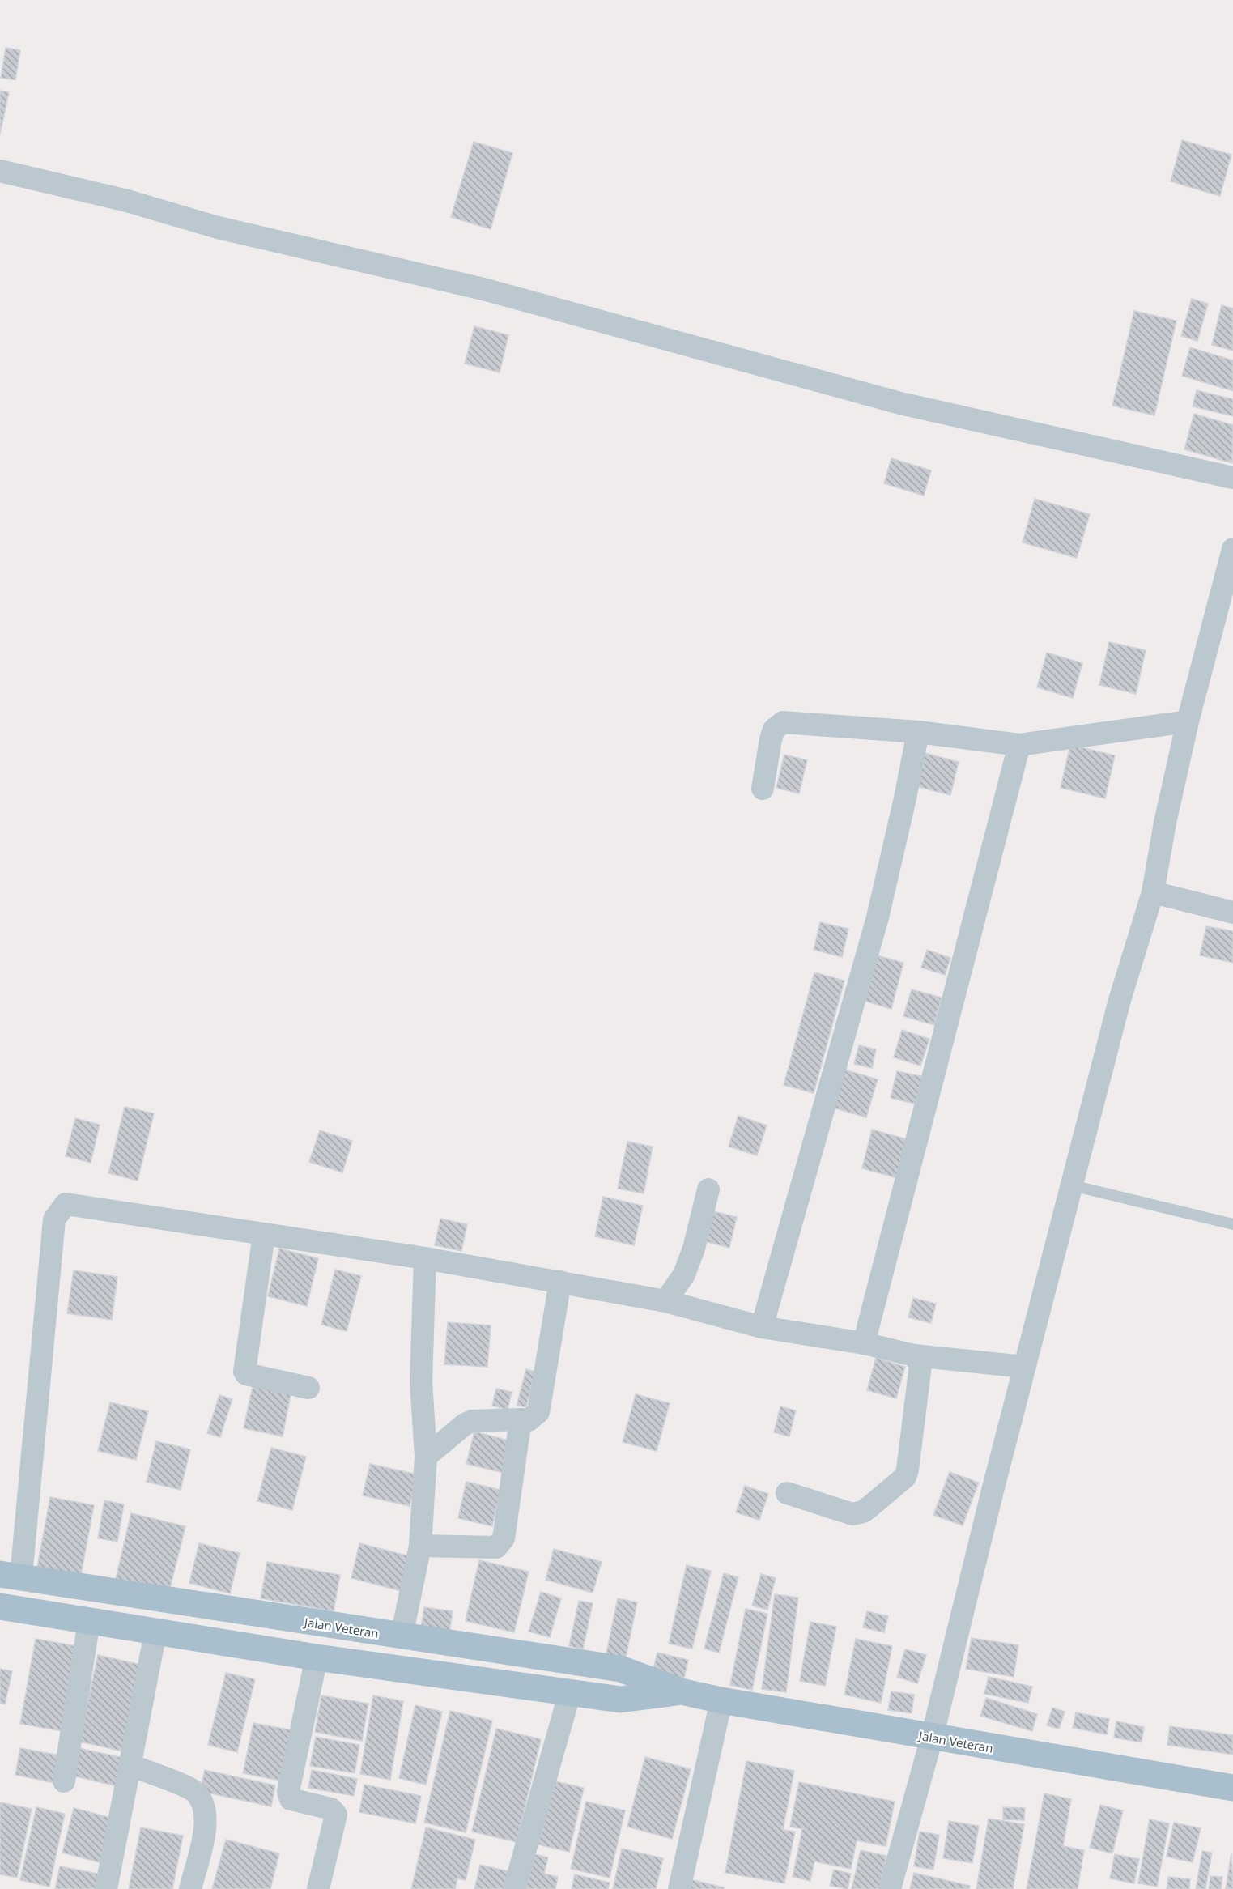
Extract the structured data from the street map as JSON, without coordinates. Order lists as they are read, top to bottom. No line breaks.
{"streets":{"main road":["Jalan Veteran"]}}
